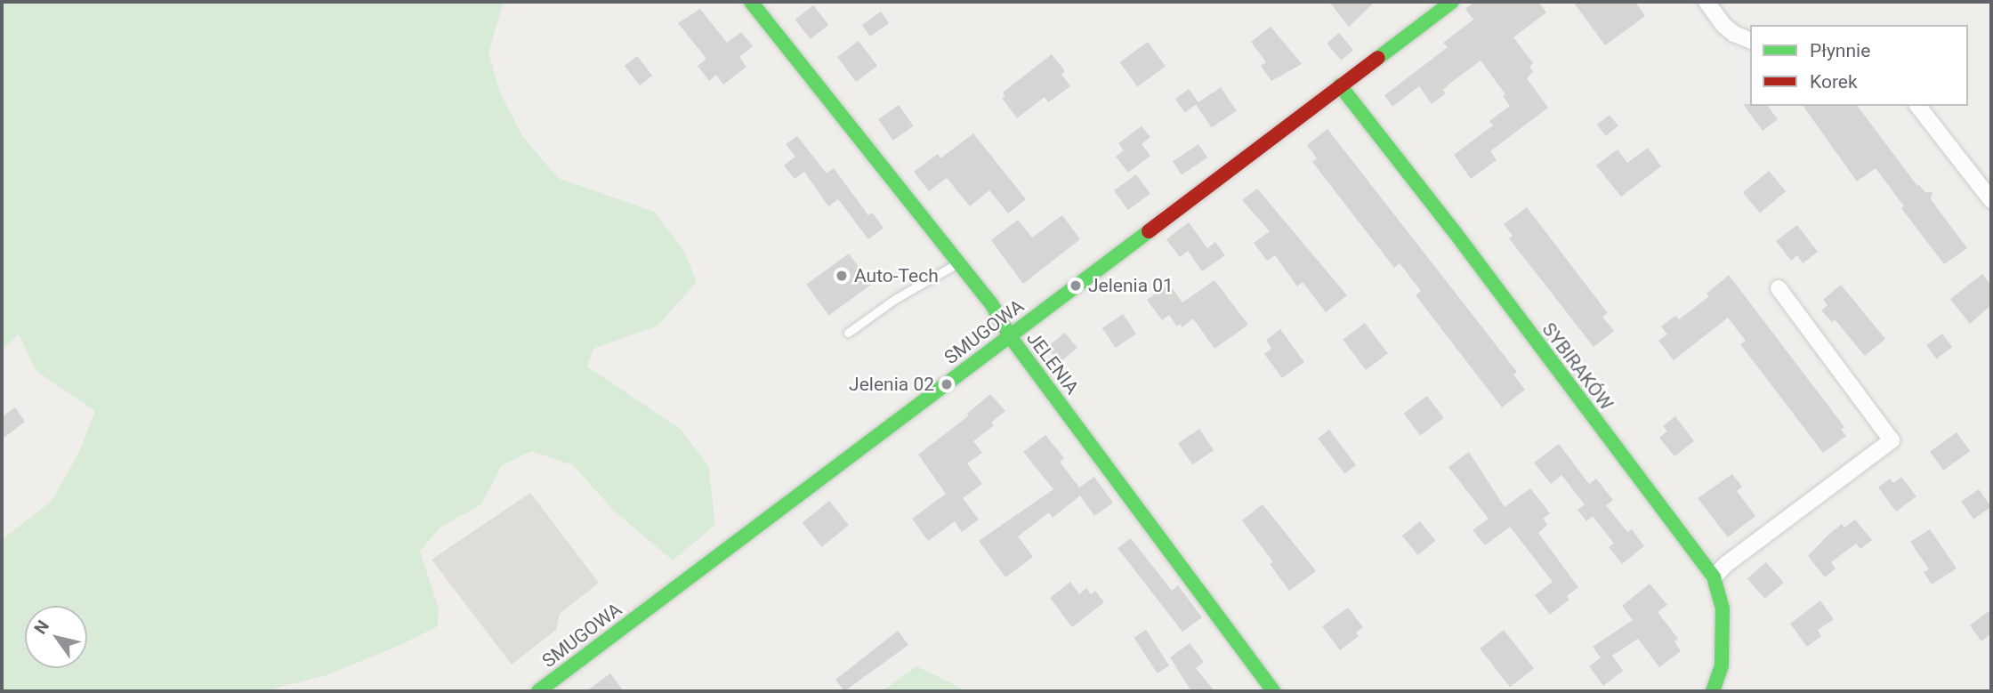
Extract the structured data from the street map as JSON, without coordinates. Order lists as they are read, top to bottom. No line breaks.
{"streets":{"street":["SMUGOWA","JELENIA","SYBIRAKÓW"]},"crossings":[["SMUGOWA","JELENIA"],["SMUGOWA","SYBIRAKÓW"]],"places":["Auto-Tech","Jelenia 01","Jelenia 02"],"legend":["Płynnie","Korek"],"north":"top left"}
